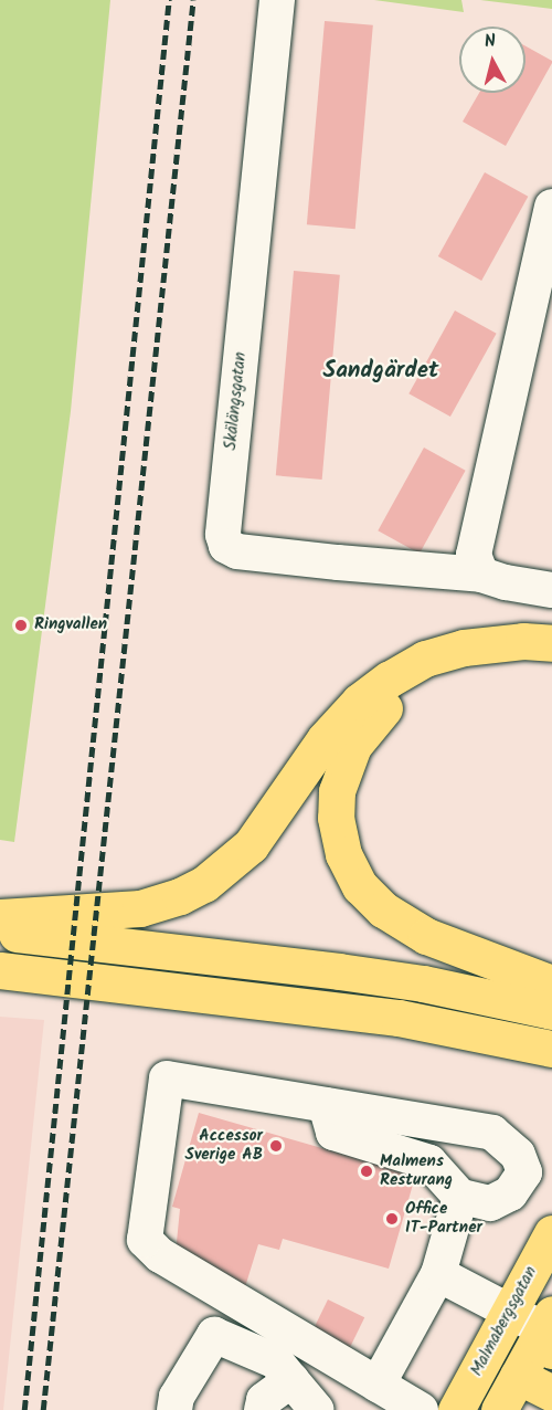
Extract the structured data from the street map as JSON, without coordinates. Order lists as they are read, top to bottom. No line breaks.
{"streets":{"main road":["Malmabergsgatan"],"street":["Skälängsgatan"]},"districts":["Sandgärdet"],"places":["Ringvallen","Accessor Sverige AB","Malmens Resturang","Office IT-Partner"],"north":"top"}
